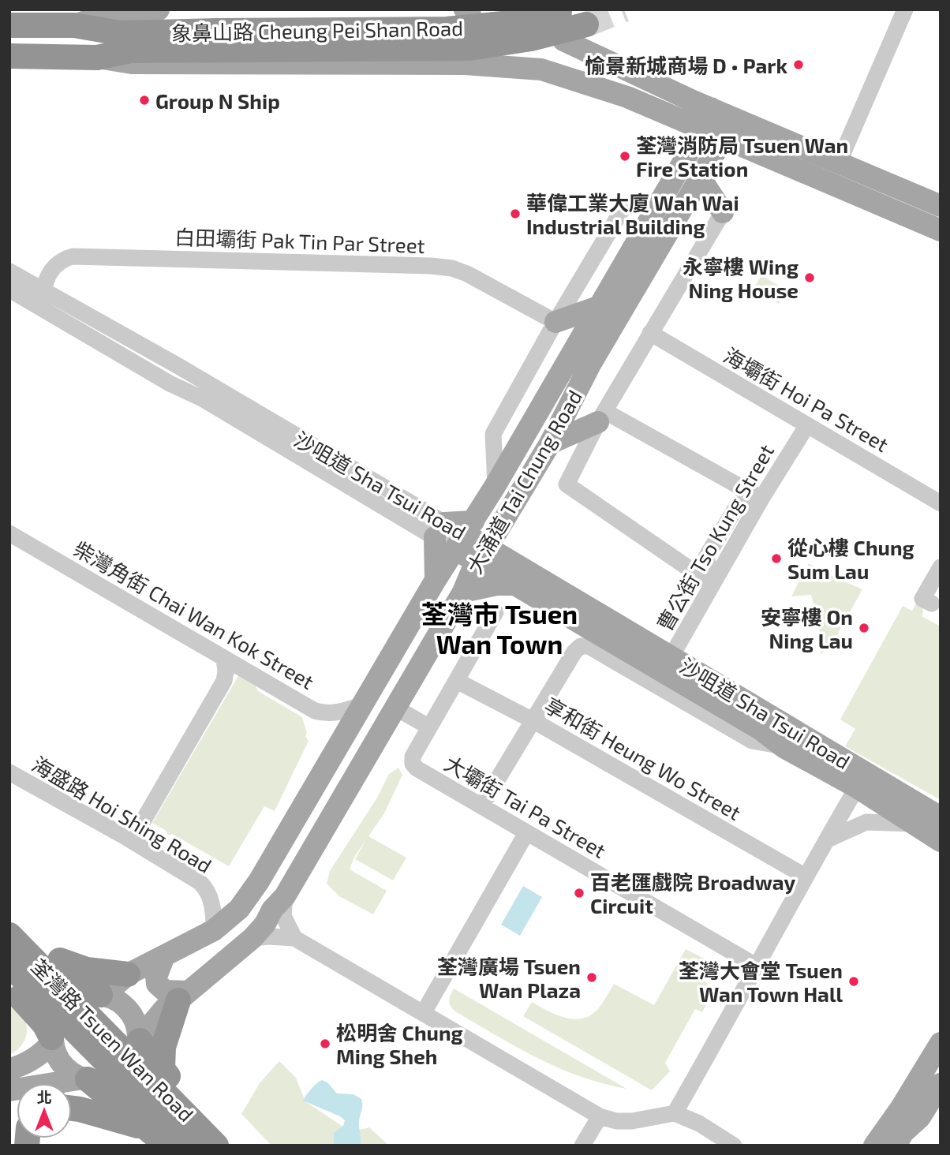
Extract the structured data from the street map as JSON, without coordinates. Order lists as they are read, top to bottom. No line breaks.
{"streets":{"highway":["象鼻山路 Cheung Pei Shan Road","荃灣路 Tsuen Wan Road"],"main road":["大涌道 Tai Chung Road","沙咀道 Sha Tsui Road"],"street":["白田壩街 Pak Tin Par Street","海壩街 Hoi Pa Street","曹公街 Tso Kung Street","柴灣角街 Chai Wan Kok Street","享和街 Heung Wo Street","大壩街 Tai Pa Street","海盛路 Hoi Shing Road"]},"crossings":[["白田壩街 Pak Tin Par Street","大涌道 Tai Chung Road"],["海壩街 Hoi Pa Street","曹公街 Tso Kung Street"],["大涌道 Tai Chung Road","沙咀道 Sha Tsui Road"],["大涌道 Tai Chung Road","柴灣角街 Chai Wan Kok Street"],["大涌道 Tai Chung Road","海盛路 Hoi Shing Road"],["沙咀道 Sha Tsui Road","曹公街 Tso Kung Street"],["沙咀道 Sha Tsui Road","享和街 Heung Wo Street"]],"districts":["荃灣市 Tsuen Wan Town"],"places":["愉景新城商場 D • Park","Group N Ship","荃灣消防局 Tsuen Wan Fire Station","華偉工業大廈 Wah Wai Industrial Building","永寧樓 Wing Ning House","從心樓 Chung Sum Lau","安寧樓 On Ning Lau","百老匯戲院 Broadway Circuit","荃灣廣場 Tsuen Wan Plaza","荃灣大會堂 Tsuen Wan Town Hall","松明舍 Chung Ming Sheh"],"north":"top"}
